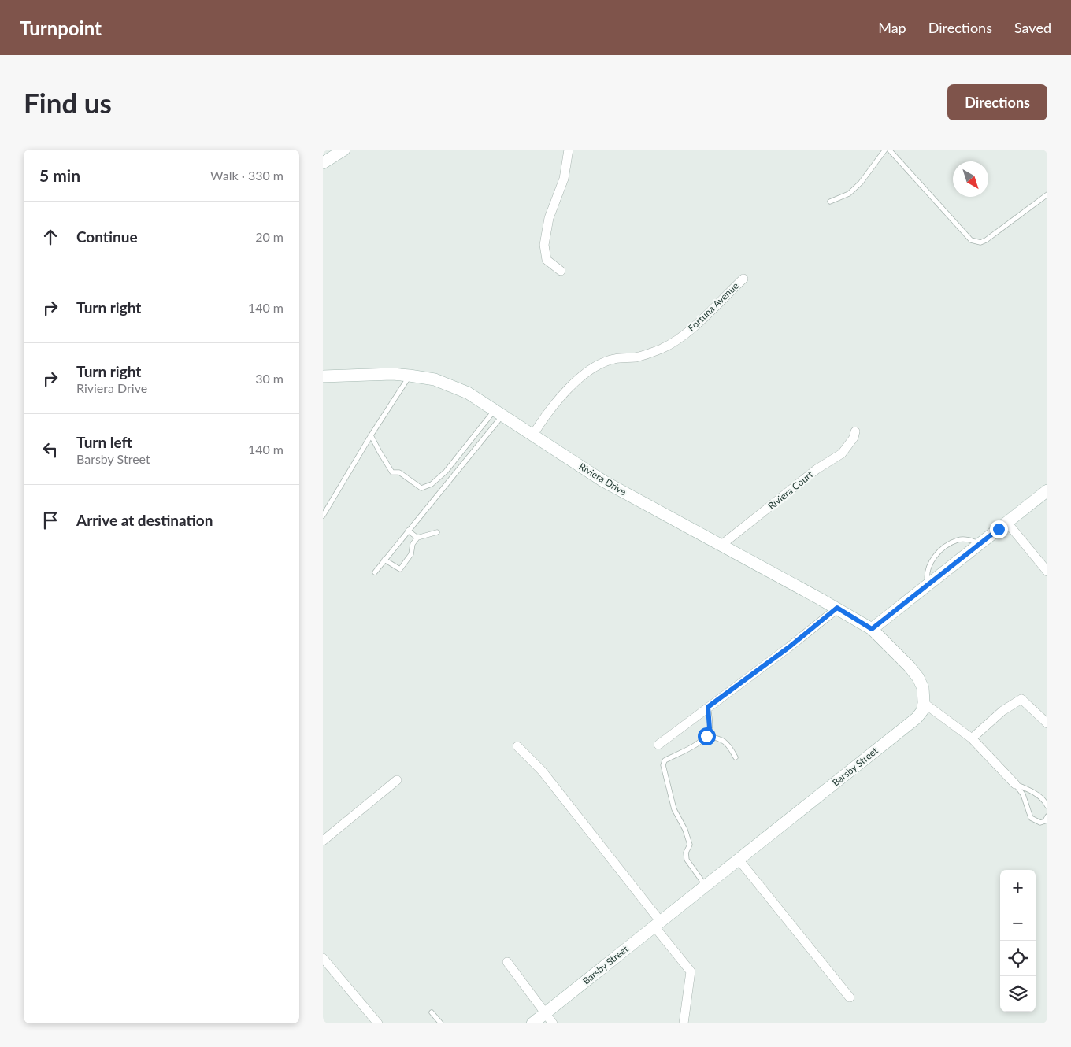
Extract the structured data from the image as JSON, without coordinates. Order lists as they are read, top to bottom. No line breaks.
{"streets":{"street":["Fortuna Avenue","Riviera Drive","Riviera Court","Barsby Street"]},"crossings":[["Fortuna Avenue","Riviera Drive"],["Riviera Drive","Riviera Court"]],"north":"bottom right","page":{"header":"Turnpoint","nav":["Map","Directions","Saved"],"buttons":"Directions","title":"Find us","heading":["5 min","Walk · 330 m"],"list":[["Continue","20 m"],["Turn right","140 m"],["Turn right","Riviera Drive","30 m"],["Turn left","Barsby Street","140 m"],"Arrive at destination"],"map_buttons":["+","−"]}}
